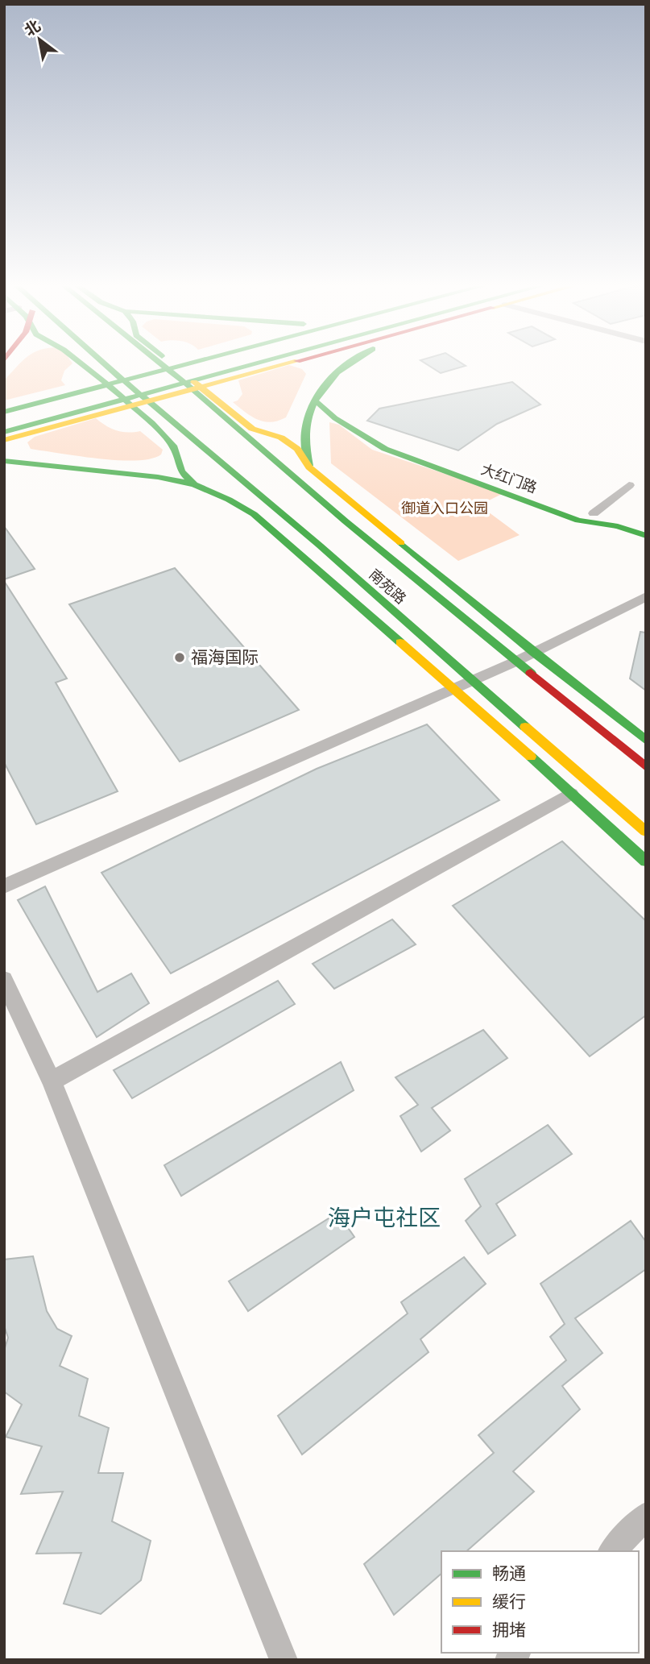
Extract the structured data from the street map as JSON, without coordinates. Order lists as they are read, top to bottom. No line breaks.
{"streets":{"main road":["大红门路","南苑路"]},"districts":["海户屯社区"],"parks":["御道入口公园"],"places":["福海国际"],"legend":["畅通","缓行","拥堵"],"north":"top left"}
